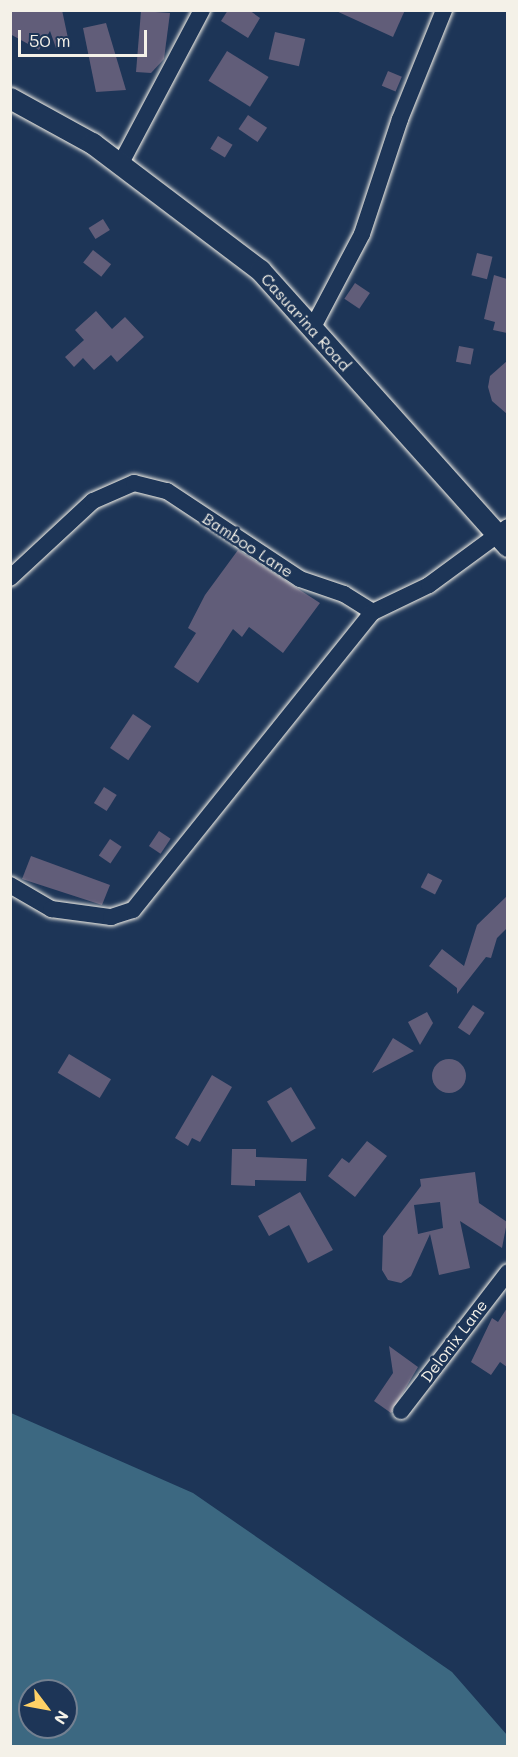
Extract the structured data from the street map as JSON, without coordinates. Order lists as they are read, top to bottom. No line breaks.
{"streets":{"street":["Casuarina Road","Bamboo Lane","Delonix Lane"]},"scale_bar":"50 m","north":"bottom right"}
